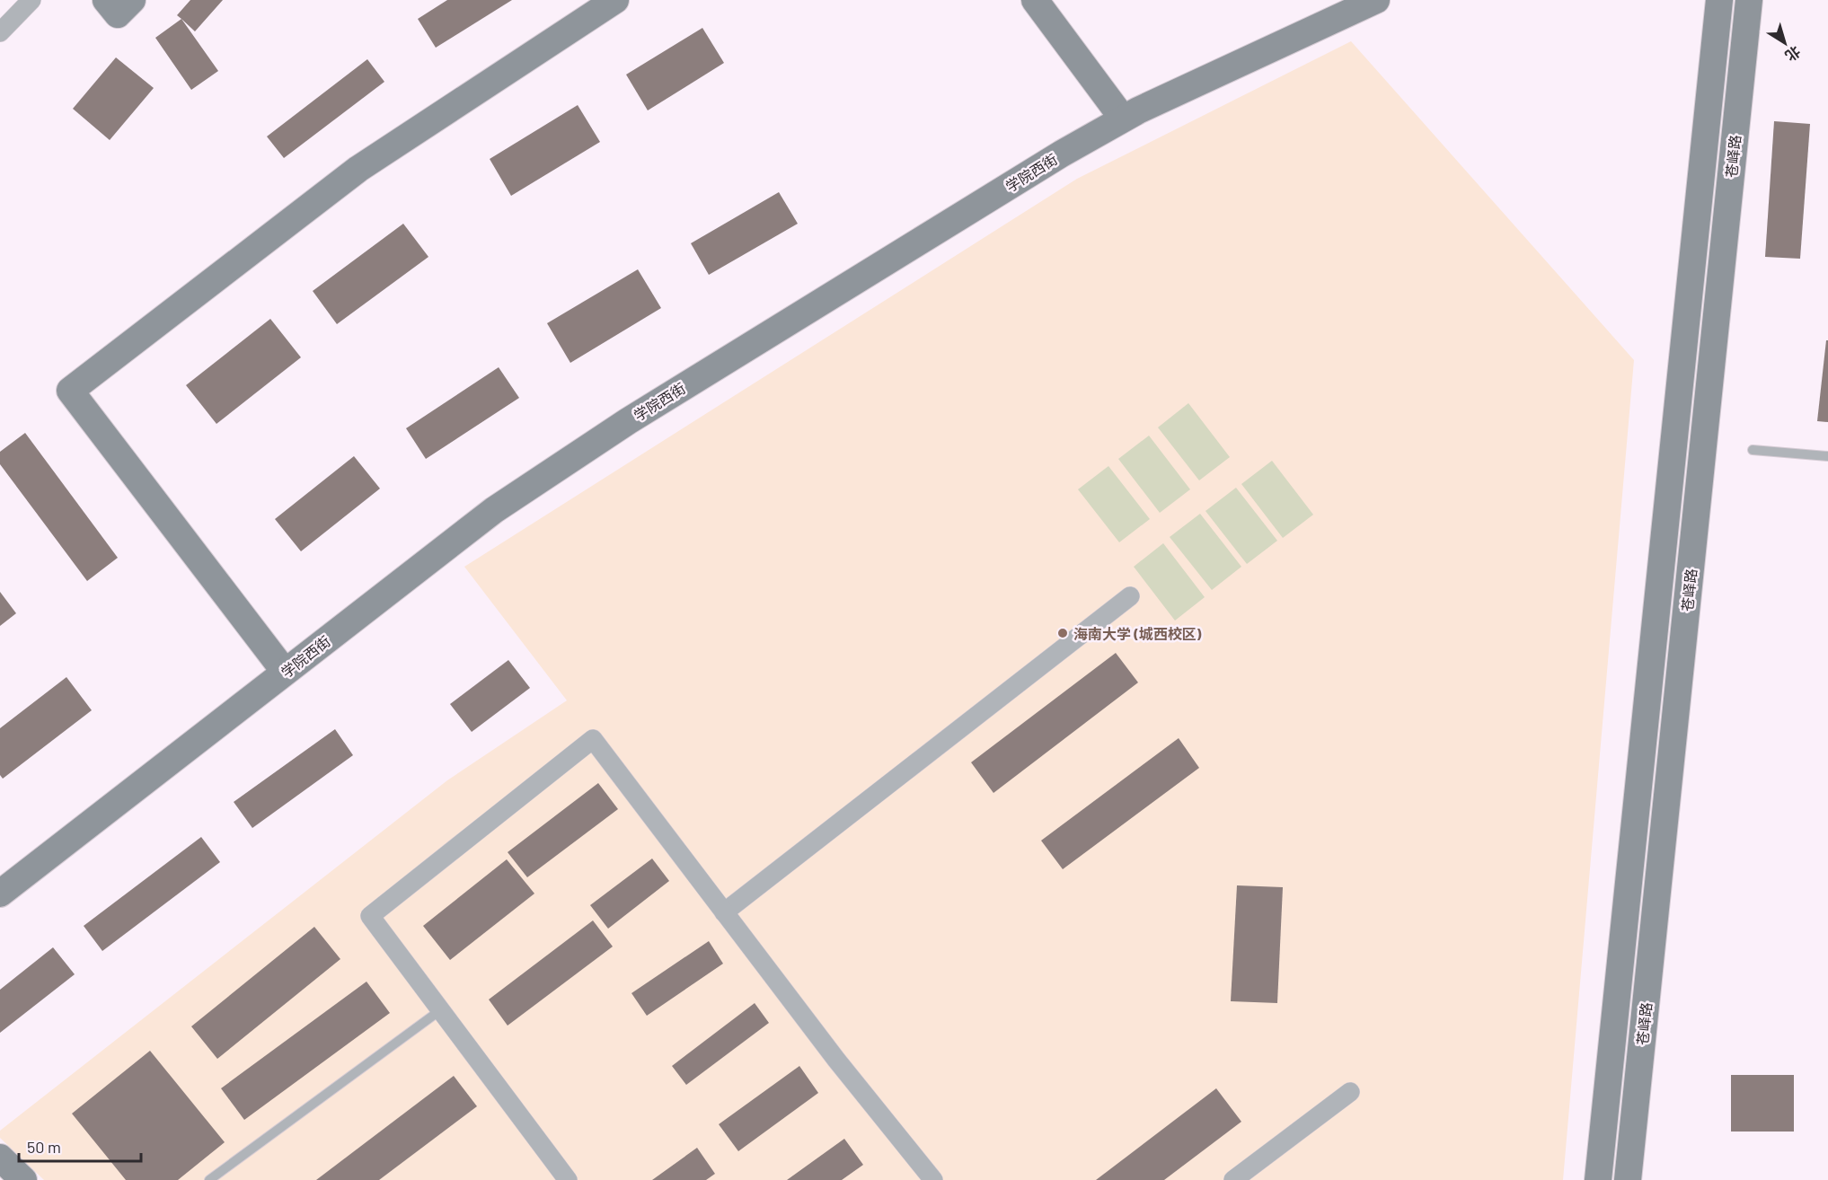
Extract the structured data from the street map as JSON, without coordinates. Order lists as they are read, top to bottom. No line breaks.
{"streets":{"main road":["苍峄路","学院西街"]},"places":["海南大学 (城西校区)"],"scale_bar":"50 m","north":"bottom right"}
